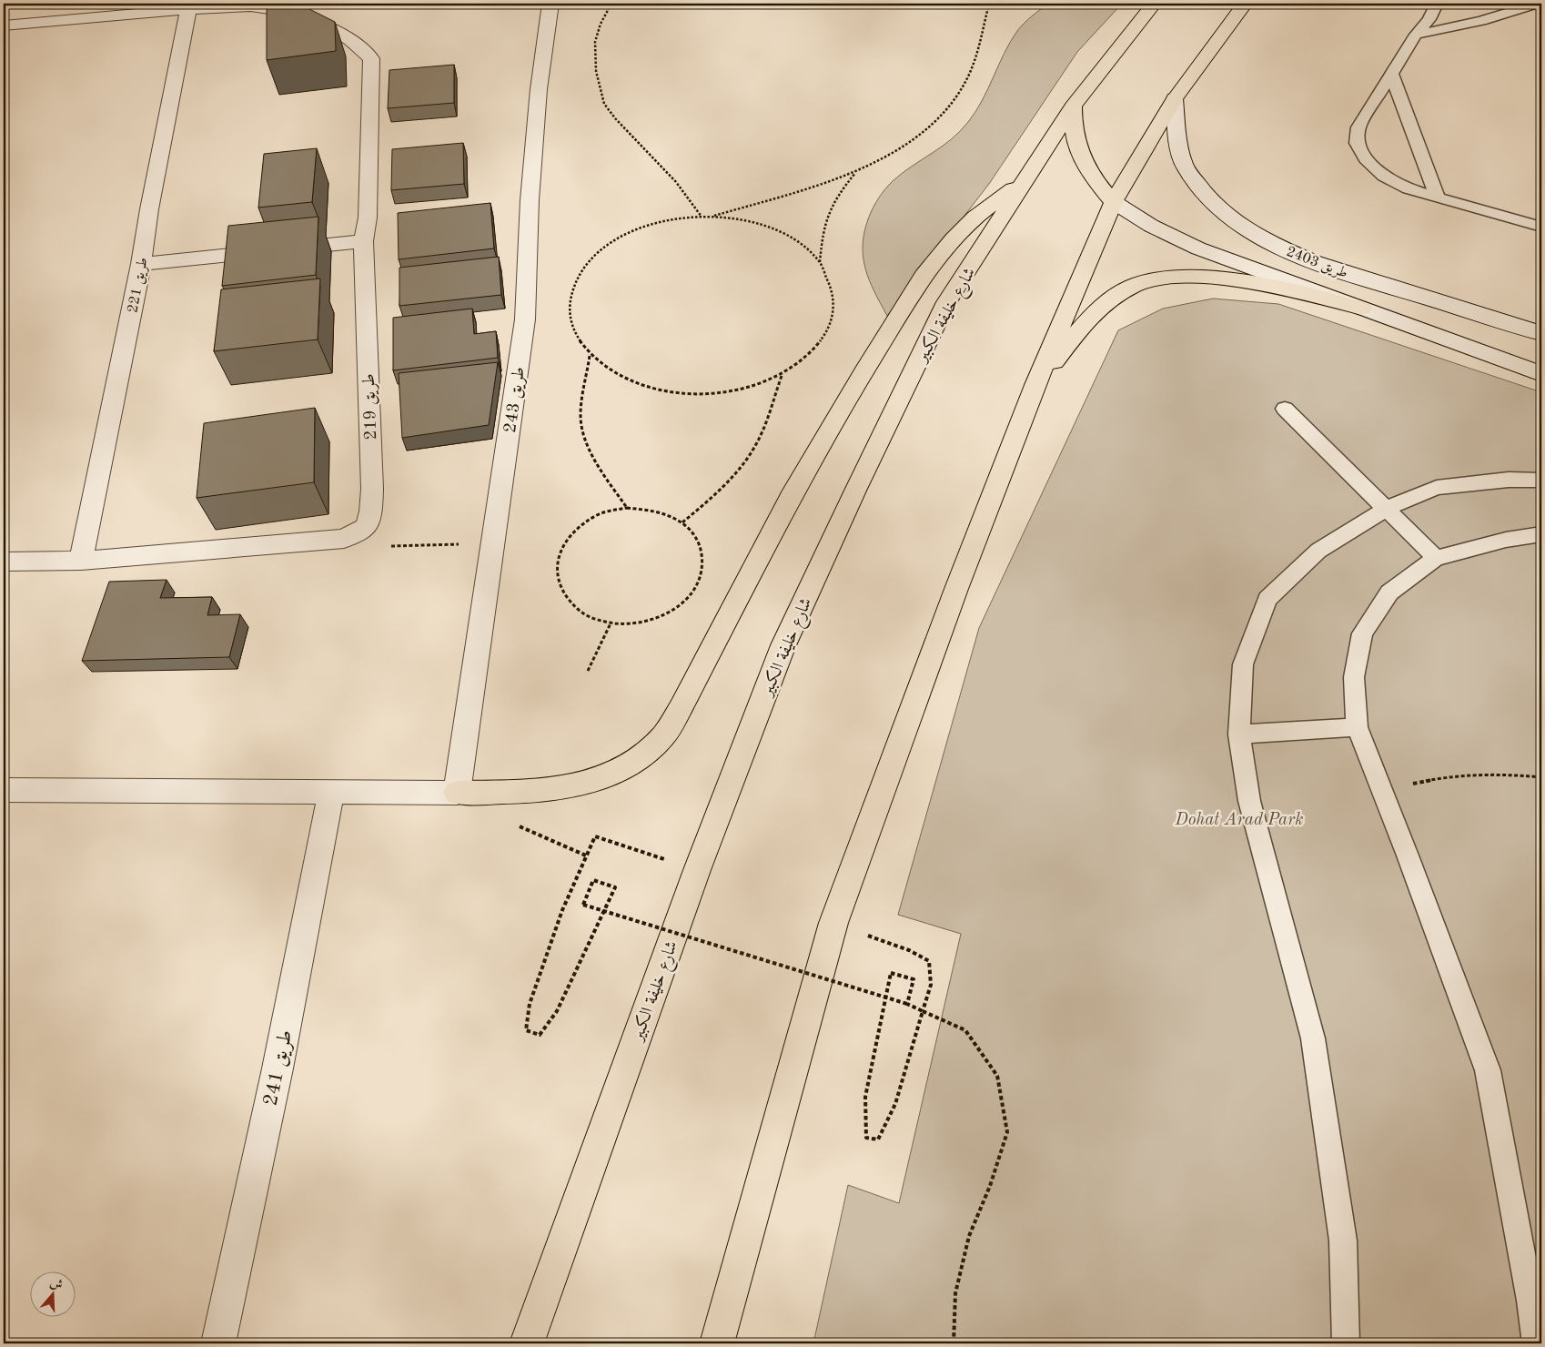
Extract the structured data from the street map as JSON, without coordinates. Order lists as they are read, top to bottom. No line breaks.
{"streets":{"main road":["شارع خليفة الكبير"],"street":["طريق 2403","طريق 221","طريق 243","طريق 219","طريق 241"]},"crossings":[["طريق 221","طريق 219"]],"parks":["Dohat Arad Park"],"north":"top"}
